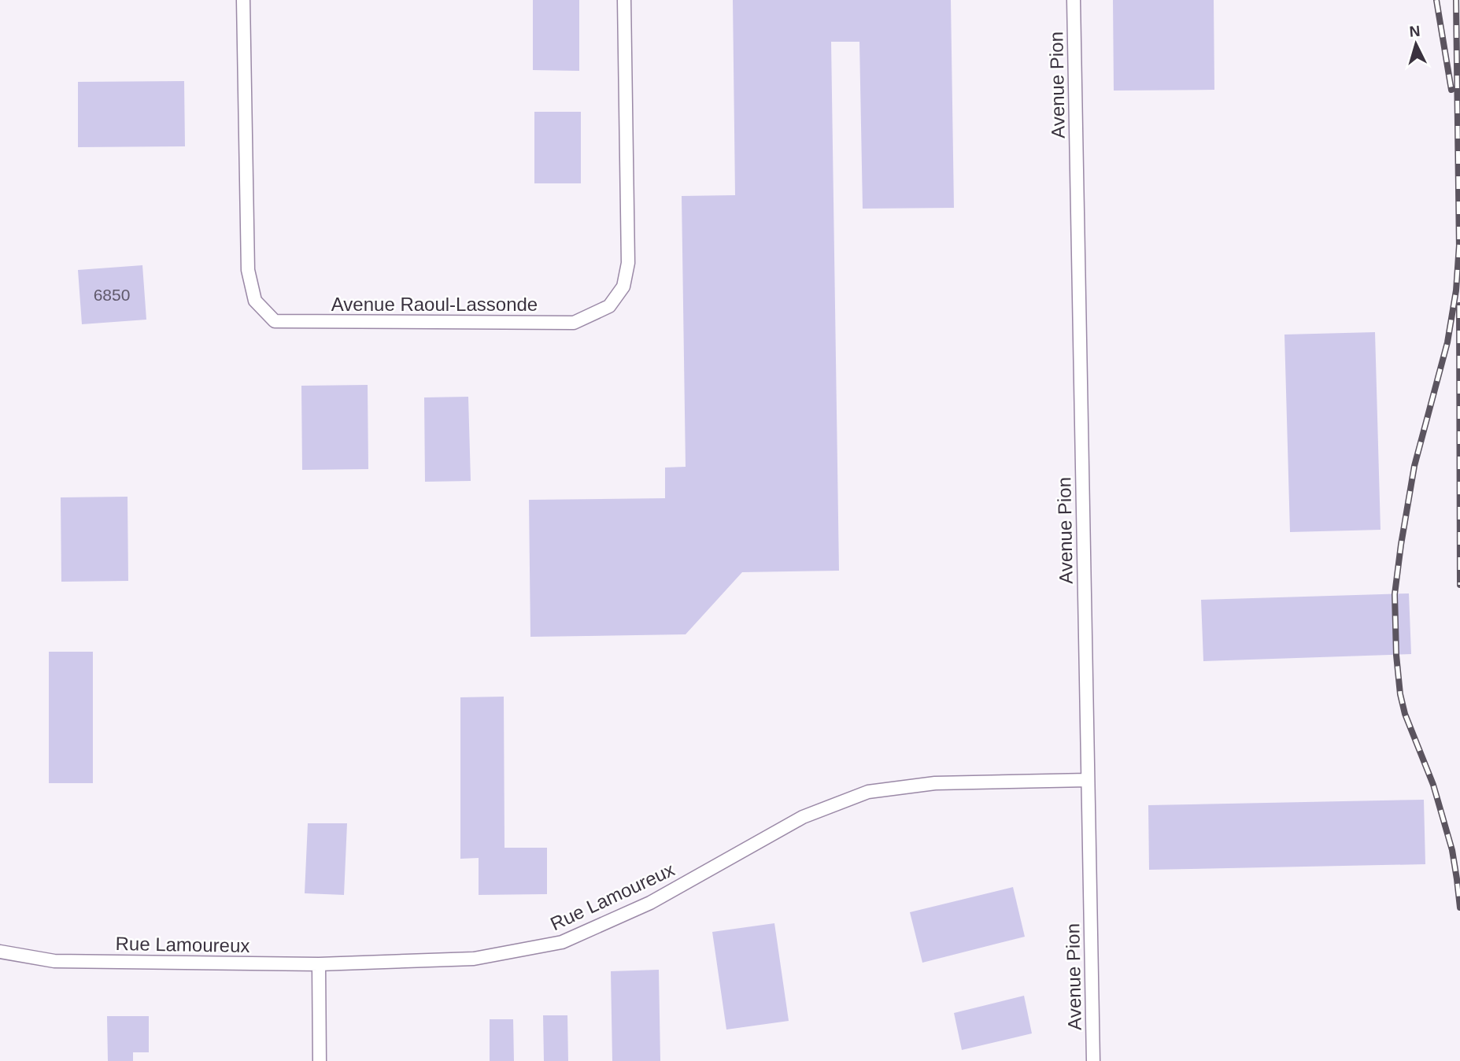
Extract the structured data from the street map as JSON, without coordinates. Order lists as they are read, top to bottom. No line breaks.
{"streets":{"street":["Avenue Pion","Avenue Raoul-Lassonde","Rue Lamoureux"]},"crossings":[["Avenue Pion","Rue Lamoureux"]],"house_numbers":["6850"],"north":"top"}
